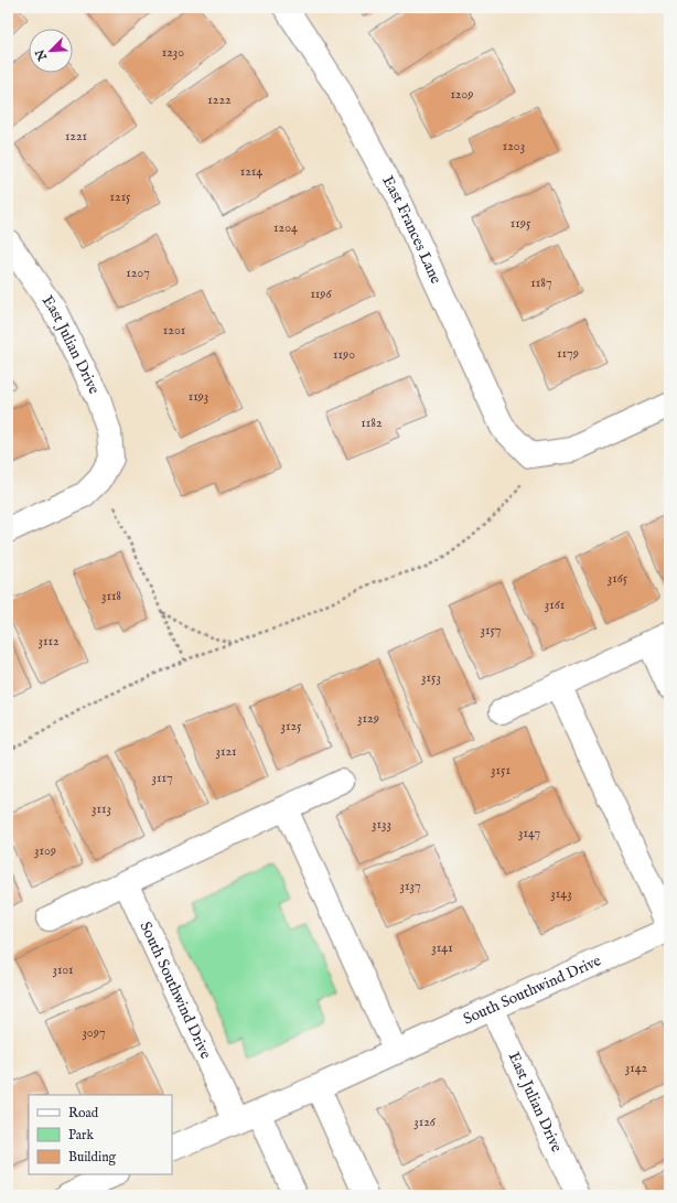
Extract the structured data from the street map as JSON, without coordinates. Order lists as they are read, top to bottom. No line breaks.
{"streets":{"street":["East Frances Lane","East Julian Drive","South Southwind Drive"]},"crossings":[["East Julian Drive","South Southwind Drive"]],"house_numbers":["1230","1209","1222","1221","1203","1214","1215","1195","1204","1207","1187","1196","1201","1179","1190","1193","1182","3165","3118","3161","3157","3112","3153","3129","3125","3121","3151","3117","3113","3133","3147","3109","3137","3143","3141","3101","3097","3142","3126"],"legend":["Road","Park","Building"],"north":"bottom left"}
